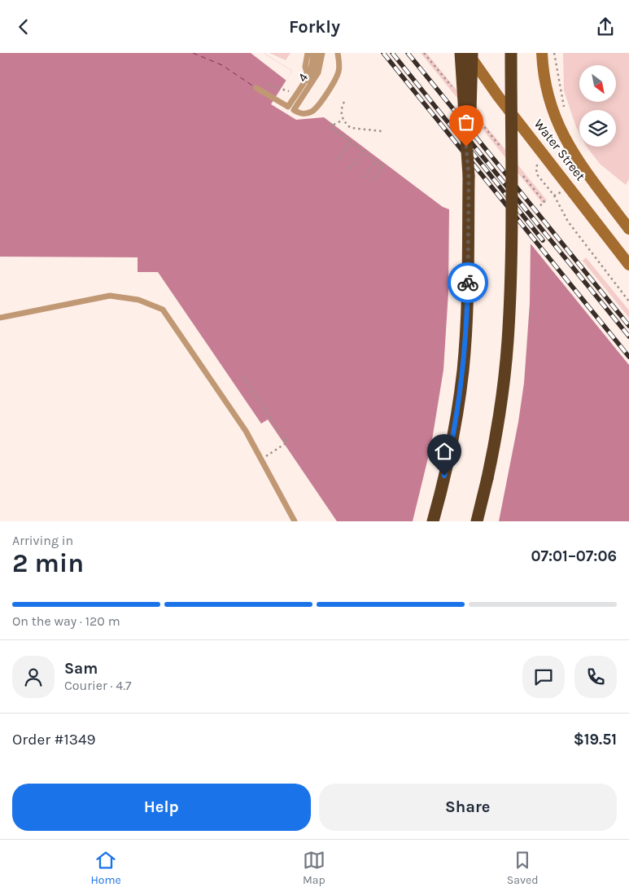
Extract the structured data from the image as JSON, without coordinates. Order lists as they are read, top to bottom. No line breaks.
{"streets":{"main road":["Water Street"],"lane":["4"]},"north":"bottom right","page":{"header":"Forkly","heading":["2 min","Arriving in","07:01–07:06"],"panel":["Sam","Courier · 4.7","Order #1349","$19.51"],"bar":"On the way · 120 m","buttons":["Help","Share"],"tabs":["Home","Map","Saved"]}}
